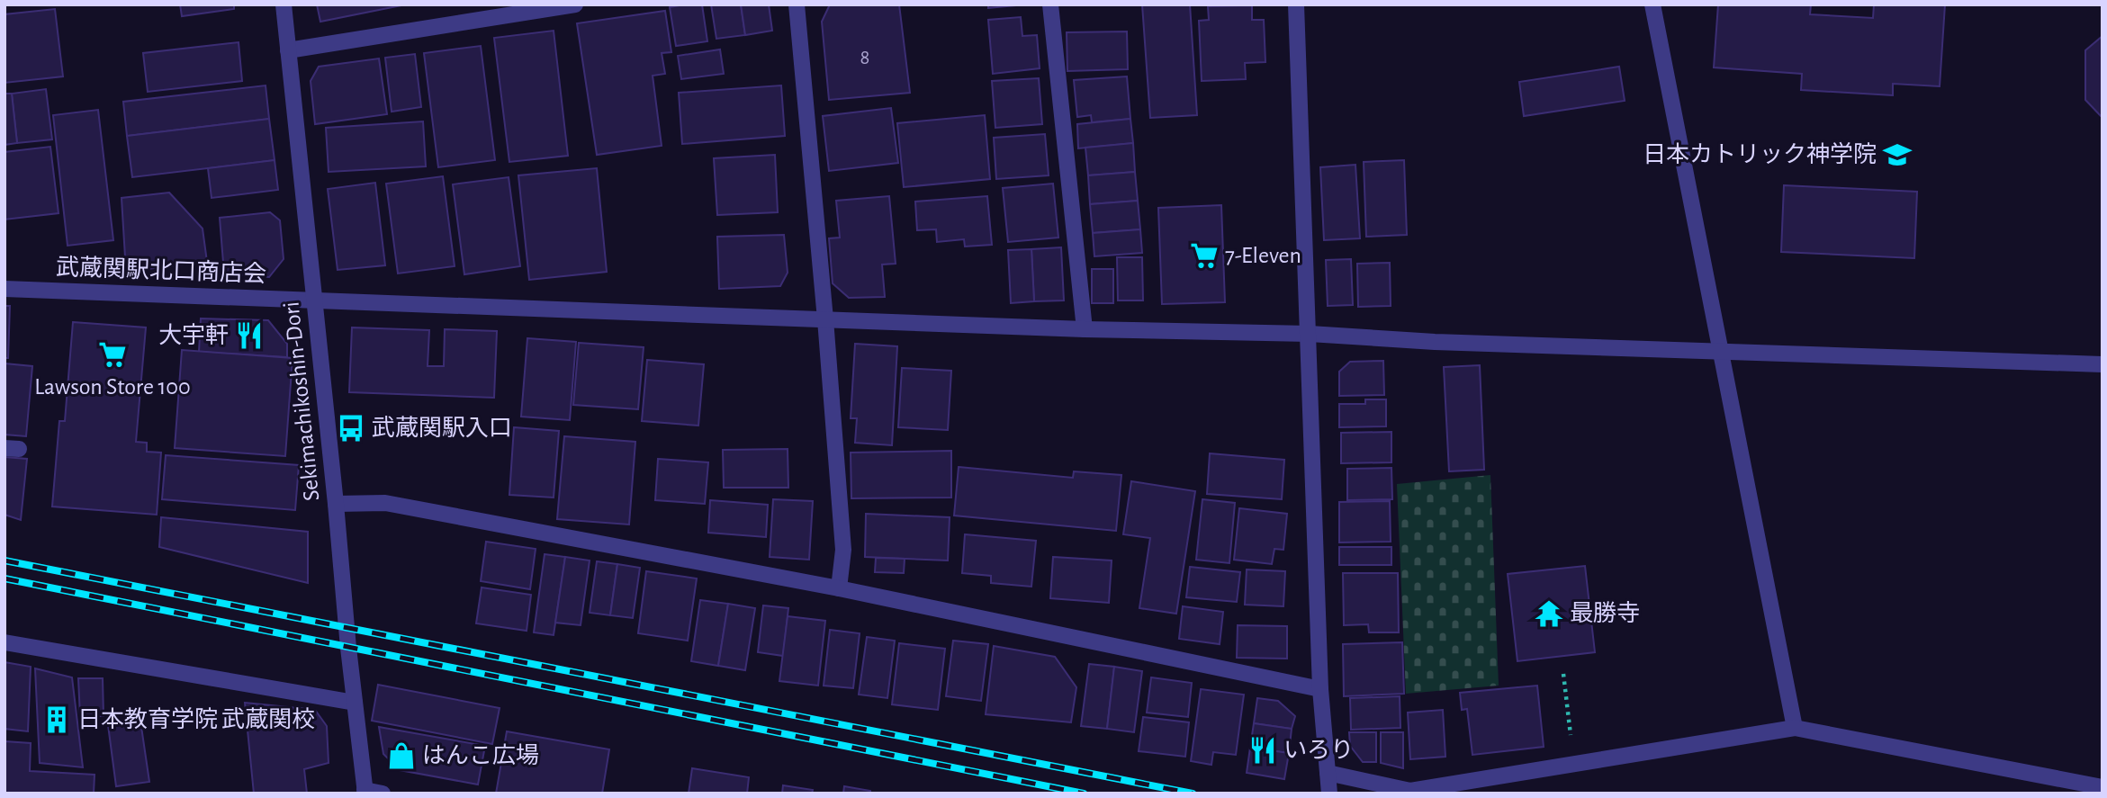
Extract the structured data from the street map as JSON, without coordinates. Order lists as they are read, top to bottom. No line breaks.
{"streets":{"street":["武蔵関駅北口商店会","Sekimachikoshin-Dori"]},"crossings":[["武蔵関駅北口商店会","Sekimachikoshin-Dori"]],"places":{"school or university":["日本カトリック神学院"],"supermarket":["7-Eleven","Lawson Store 100"],"restaurant":["大宇軒","いろり"],"bus stop":["武蔵関駅入口"],"temple":["最勝寺"],"building":["日本教育学院 武蔵関校"],"shop":["はんこ広場"]},"house_numbers":["8"]}
